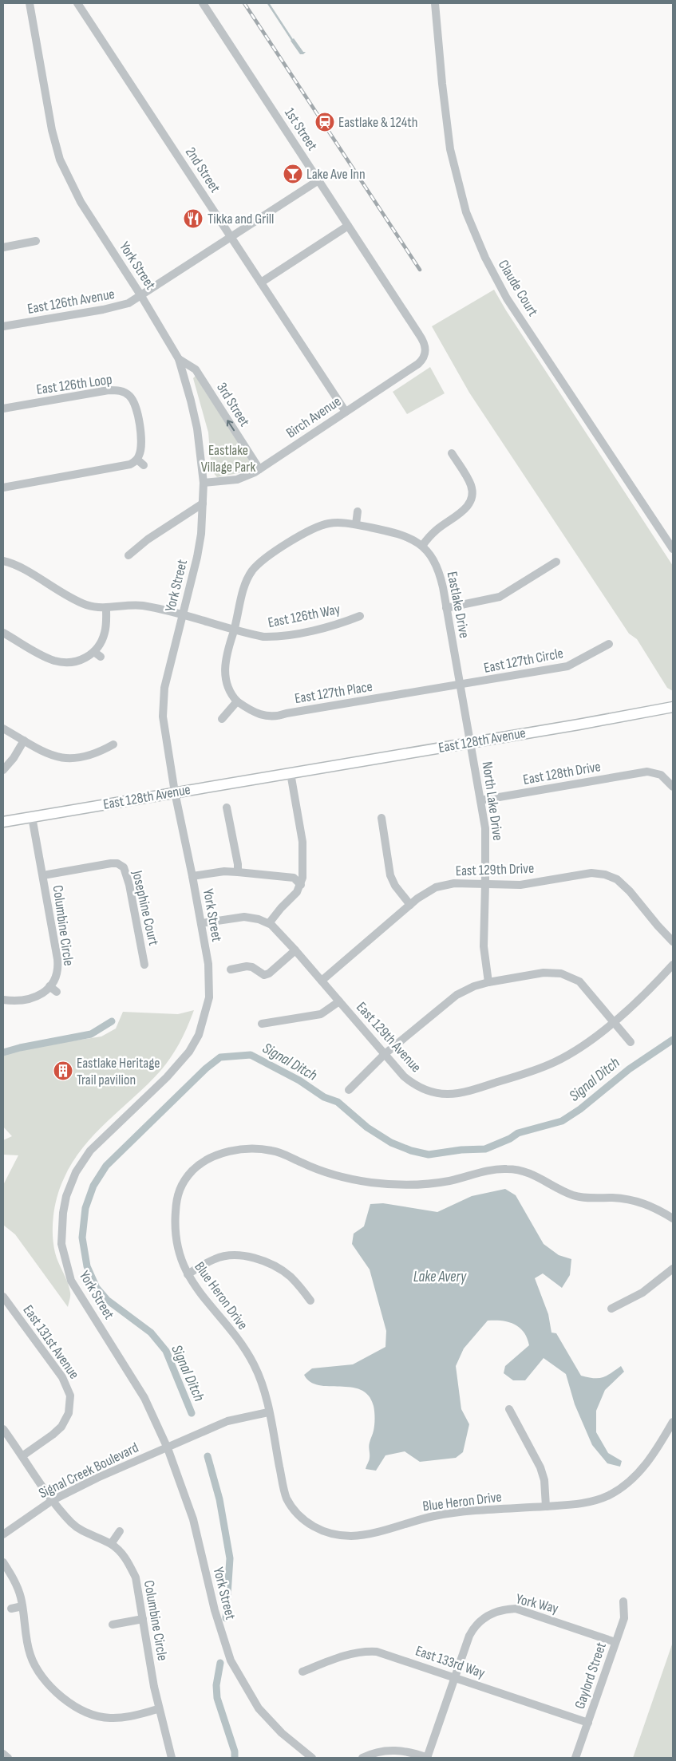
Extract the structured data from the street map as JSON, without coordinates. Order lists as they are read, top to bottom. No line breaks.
{"streets":{"main road":["East 128th Avenue"],"street":["1st Street","2nd Street","York Street","Claude Court","East 126th Avenue","East 126th Loop","3rd Street","Birch Avenue","Eastlake Drive","East 126th Way","East 127th Circle","East 127th Place","East 128th Drive","North Lake Drive","East 129th Drive","Josephine Court","Columbine Circle","East 129th Avenue","Blue Heron Drive","East 131st Avenue","Signal Creek Boulevard","York Way","East 133rd Way","Gaylord Street"]},"crossings":[["1st Street","East 126th Avenue"],["1st Street","Birch Avenue"],["2nd Street","East 126th Avenue"],["2nd Street","Birch Avenue"],["York Street","East 126th Avenue"],["York Street","3rd Street"],["York Street","Birch Avenue"],["York Street","East 126th Way"],["York Street","East 128th Avenue"],["York Street","East 129th Avenue"],["York Street","Signal Creek Boulevard"],["3rd Street","Birch Avenue"],["Eastlake Drive","East 126th Way"],["Eastlake Drive","East 127th Circle"],["Eastlake Drive","East 127th Place"],["Eastlake Drive","East 128th Avenue"],["Eastlake Drive","North Lake Drive"],["East 127th Circle","East 127th Place"],["East 128th Avenue","North Lake Drive"],["East 128th Avenue","Columbine Circle"],["East 128th Drive","North Lake Drive"],["North Lake Drive","East 129th Drive"],["East 129th Drive","East 129th Avenue"],["Josephine Court","Columbine Circle"],["Columbine Circle","East 131st Avenue"],["Columbine Circle","Signal Creek Boulevard"],["Blue Heron Drive","Signal Creek Boulevard"],["York Way","East 133rd Way"],["York Way","Gaylord Street"],["East 133rd Way","Gaylord Street"]],"one_way":["3rd Street"],"water":["Signal Ditch","Lake Avery"],"parks":["Eastlake Village Park"],"places":{"station":["Eastlake & 124th"],"bar":["Lake Ave Inn"],"restaurant":["Tikka and Grill"],"building":["Eastlake Heritage Trail pavilion"]}}
